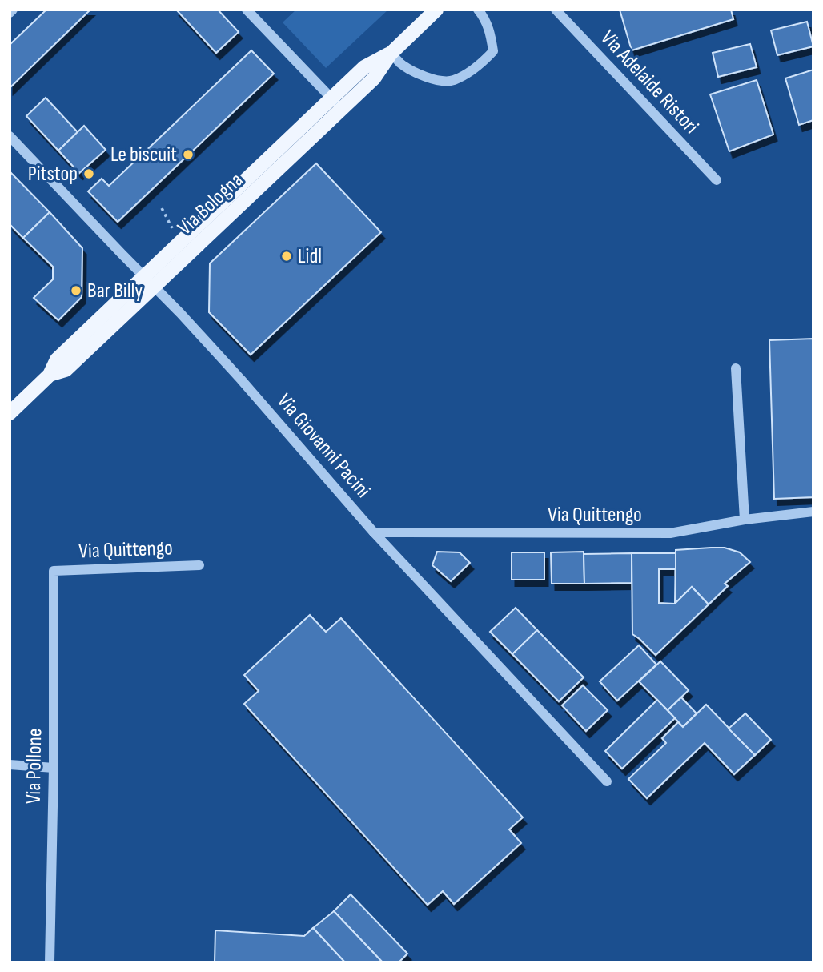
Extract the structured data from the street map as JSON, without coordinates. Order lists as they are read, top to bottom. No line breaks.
{"streets":{"main road":["Via Bologna"],"street":["Via Adelaide Ristori","Via Giovanni Pacini","Via Quittengo","Via Pollone"]},"crossings":[["Via Bologna","Via Giovanni Pacini"],["Via Giovanni Pacini","Via Quittengo"],["Via Quittengo","Via Pollone"]],"places":["Le biscuit","Pitstop","Lidl","Bar Billy"]}
